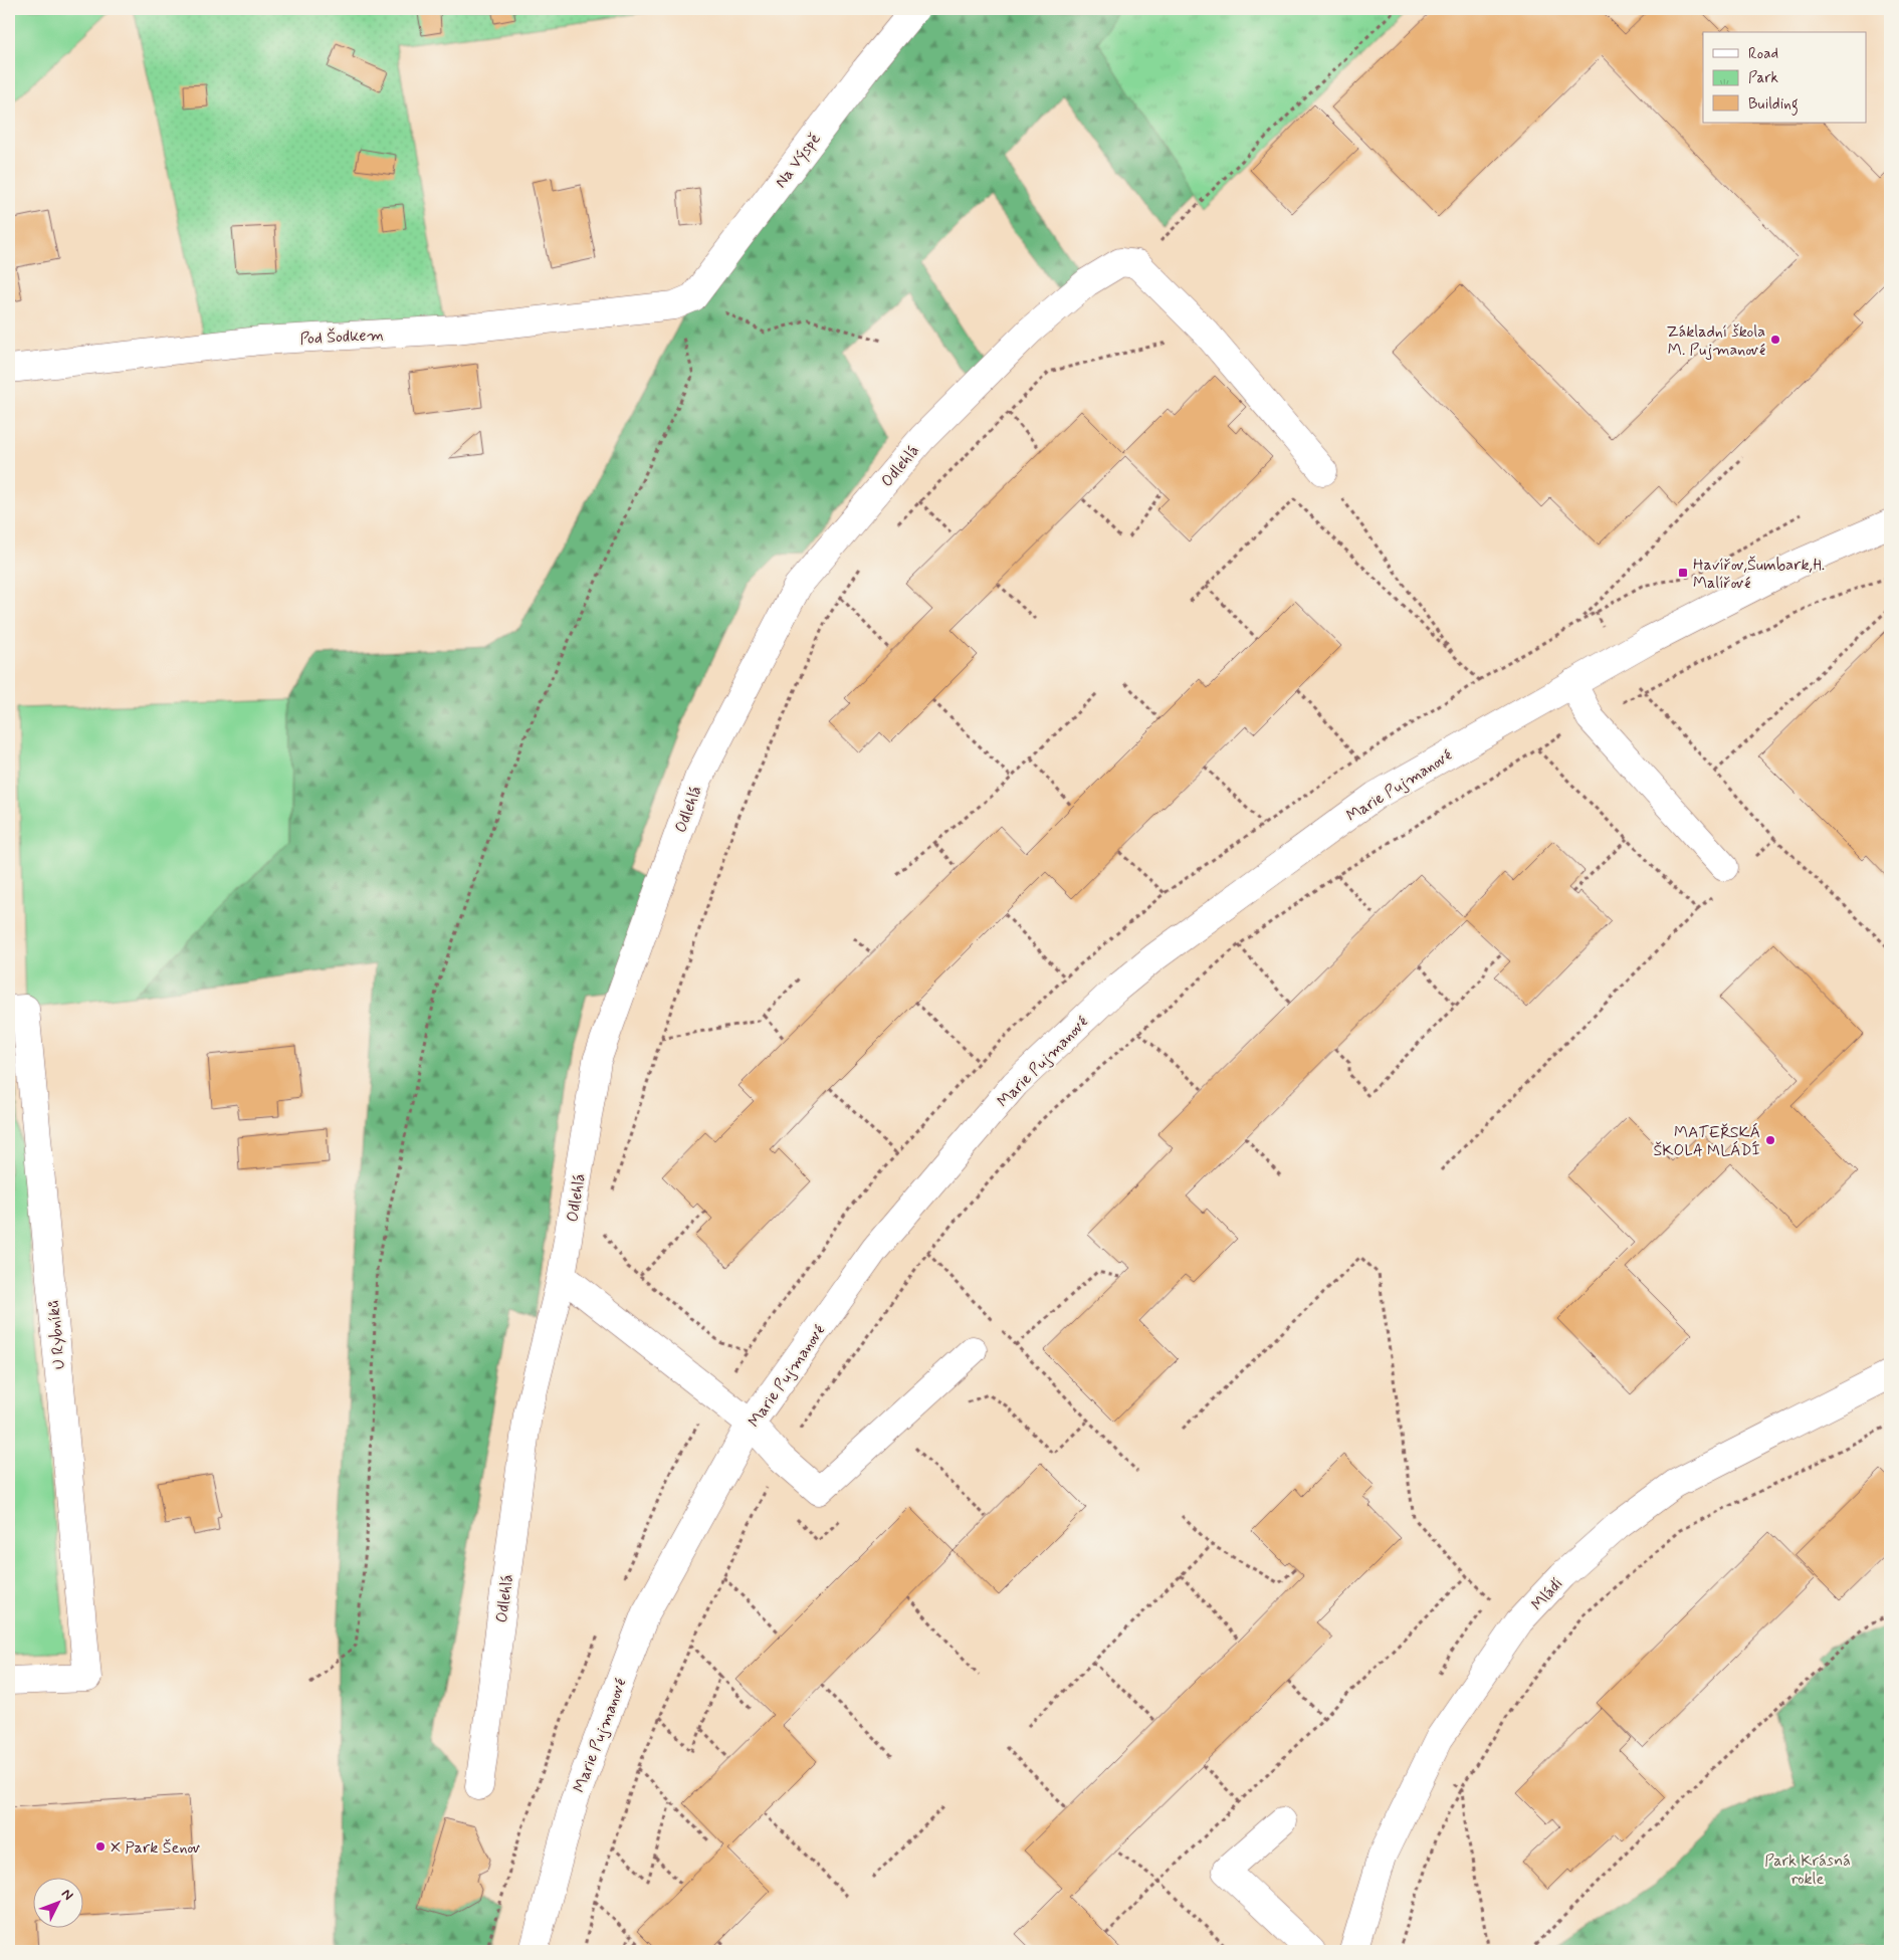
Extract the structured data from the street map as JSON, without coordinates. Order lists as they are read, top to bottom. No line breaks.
{"streets":{"street":["Na Výspě","Pod Šodkem","Odlehlá","Marie Pujmanové","U Rybníků","Mládí"]},"crossings":[["Na Výspě","Pod Šodkem"]],"parks":["Park Krásná rokle"],"places":{"other":["Základní škola M. Pujmanové","MATEŘSKÁ ŠKOLA MLÁDÍ","X Park Šenov"],"transit":["Havířov,Šumbark,H. Malířové"]},"legend":["Road","Park","Building"],"north":"top right"}
